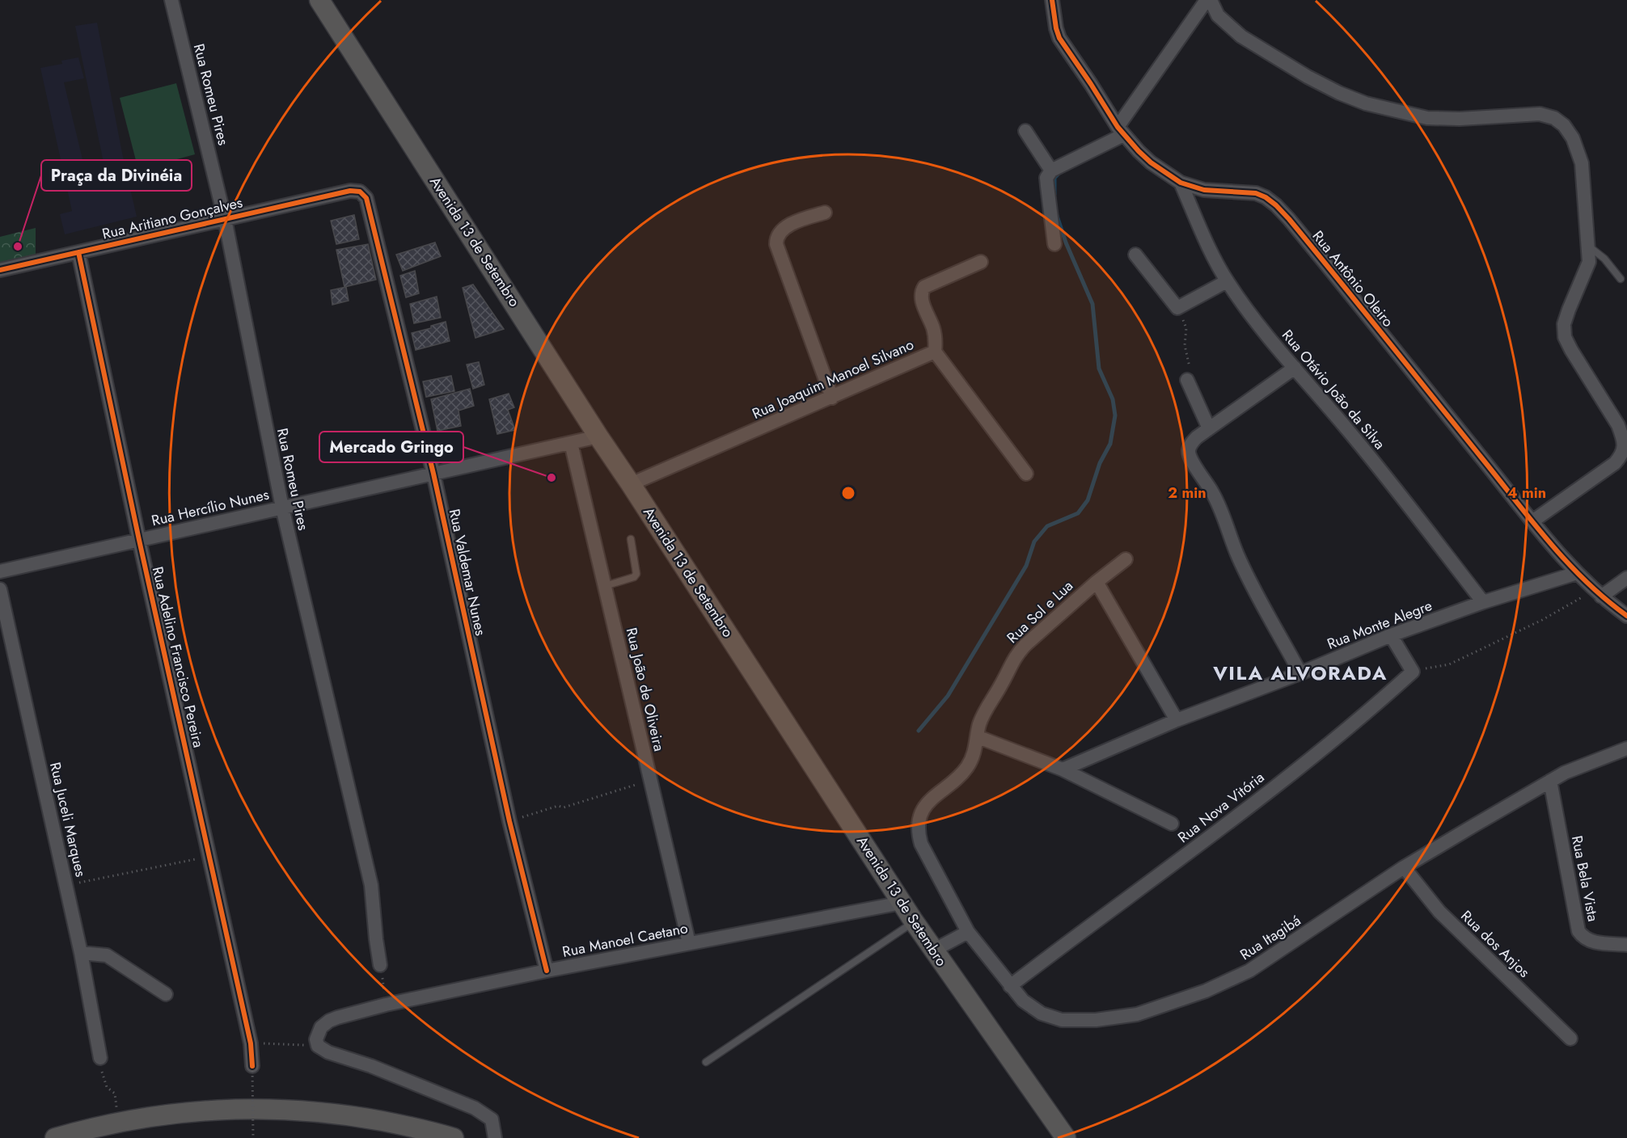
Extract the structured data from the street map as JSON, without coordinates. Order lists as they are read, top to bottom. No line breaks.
{"streets":{"main road":["Avenida 13 de Setembro"],"street":["Rua Romeu Pires","Rua Aritiano Gonçalves","Rua Antônio Oleiro","Rua Joaquim Manoel Silvano","Rua Otávio João da Silva","Rua Hercílio Nunes","Rua Valdemar Nunes","Rua Sol e Lua","Rua Monte Alegre","Rua Adelino Francisco Pereira","Rua João de Oliveira","Rua Nova Vitória","Rua Juceli Marques","Rua Bela Vista","Rua Itagibá","Rua Manoel Caetano","Rua dos Anjos"]},"crossings":[["Rua Romeu Pires","Rua Aritiano Gonçalves"],["Rua Romeu Pires","Rua Hercílio Nunes"],["Rua Aritiano Gonçalves","Rua Valdemar Nunes"],["Rua Aritiano Gonçalves","Rua Adelino Francisco Pereira"],["Avenida 13 de Setembro","Rua Joaquim Manoel Silvano"],["Avenida 13 de Setembro","Rua Hercílio Nunes"],["Avenida 13 de Setembro","Rua Manoel Caetano"],["Rua Antônio Oleiro","Rua Otávio João da Silva"],["Rua Antônio Oleiro","Rua Monte Alegre"],["Rua Otávio João da Silva","Rua Monte Alegre"],["Rua Hercílio Nunes","Rua Valdemar Nunes"],["Rua Hercílio Nunes","Rua Adelino Francisco Pereira"],["Rua Hercílio Nunes","Rua João de Oliveira"],["Rua Valdemar Nunes","Rua Manoel Caetano"],["Rua Sol e Lua","Rua Itagibá"],["Rua João de Oliveira","Rua Manoel Caetano"],["Rua Nova Vitória","Rua Itagibá"],["Rua Bela Vista","Rua Itagibá"],["Rua Itagibá","Rua dos Anjos"]],"districts":["VILA ALVORADA"],"places":["Praça da Divinéia","Mercado Gringo"],"rings":["2 min","4 min"]}
